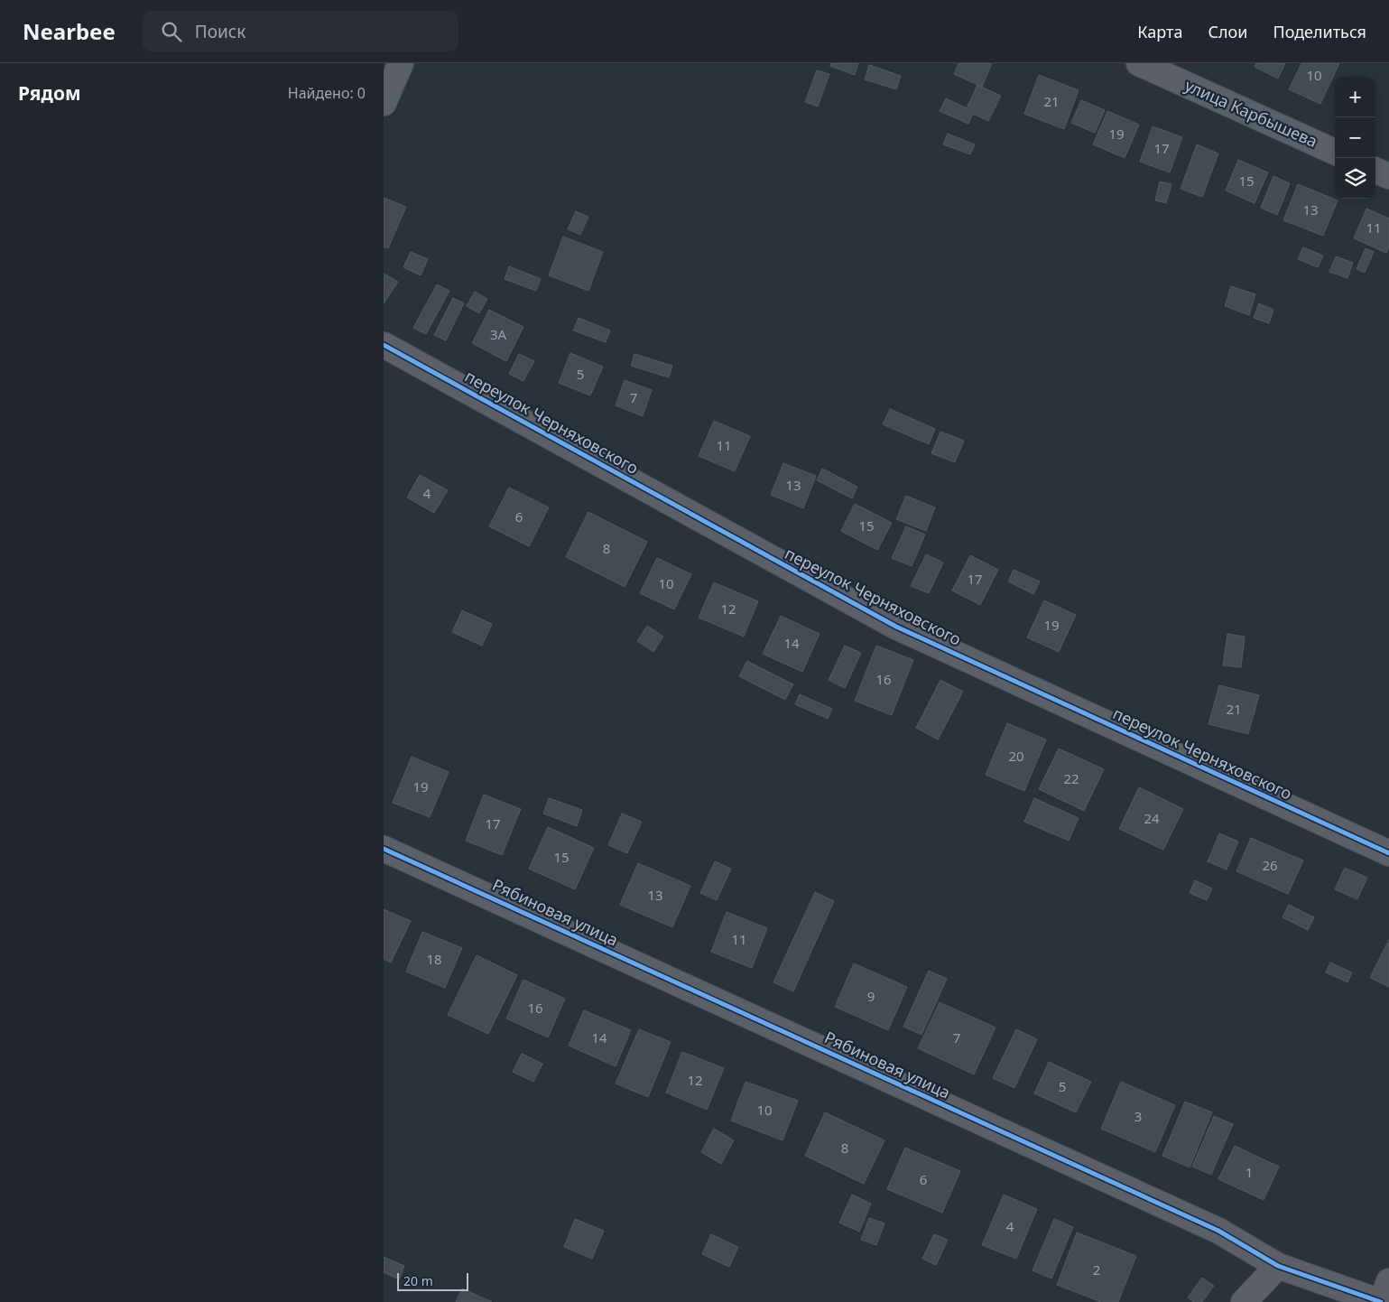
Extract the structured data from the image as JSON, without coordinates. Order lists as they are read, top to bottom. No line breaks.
{"streets":{"street":["улица Карбышева","переулок Черняховского","Рябиновая улица"]},"house_numbers":["10","21","19","17","15","13","11","3А","5","7","11","13","4","6","15","8","17","10","12","19","14","16","21","20","22","19","24","17","15","26","13","11","18","9","16","14","7","12","5","10","3","8","1","6","4","2"],"scale_bar":"20 m","page":{"header":"Nearbee","search":"Поиск","nav":["Карта","Слои","Поделиться"],"heading":["Рядом","Найдено: 0"],"map_buttons":["+","−"],"scale":"20 m"}}
